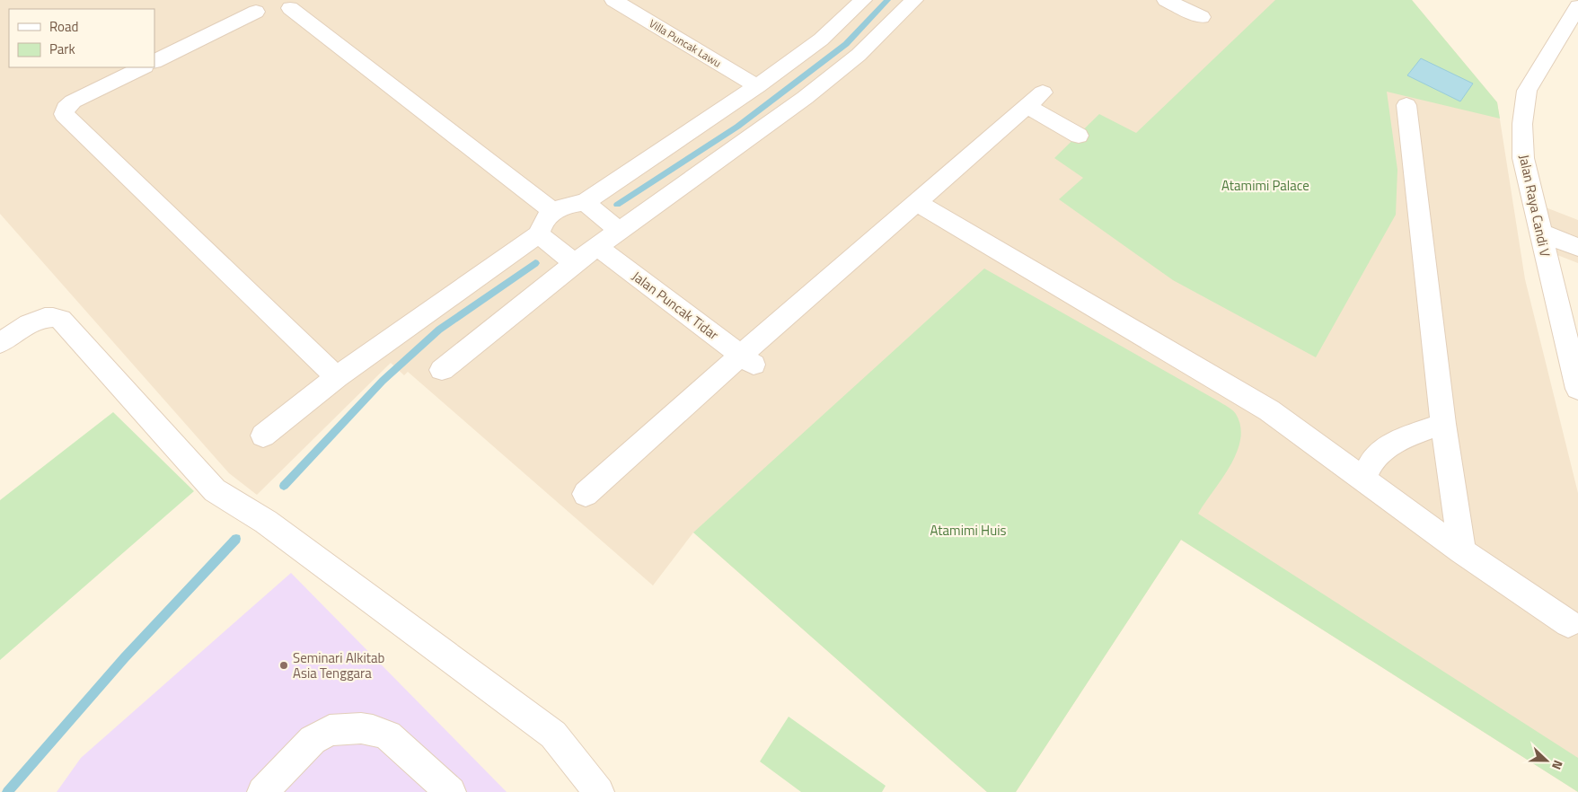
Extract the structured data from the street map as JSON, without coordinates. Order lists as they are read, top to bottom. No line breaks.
{"streets":{"street":["Villa Puncak Lawu","Jalan Raya Candi V","Jalan Puncak Tidar"]},"parks":["Atamimi Palace","Atamimi Huis"],"places":["Seminari Alkitab Asia Tenggara"],"legend":["Road","Park"],"north":"right"}
